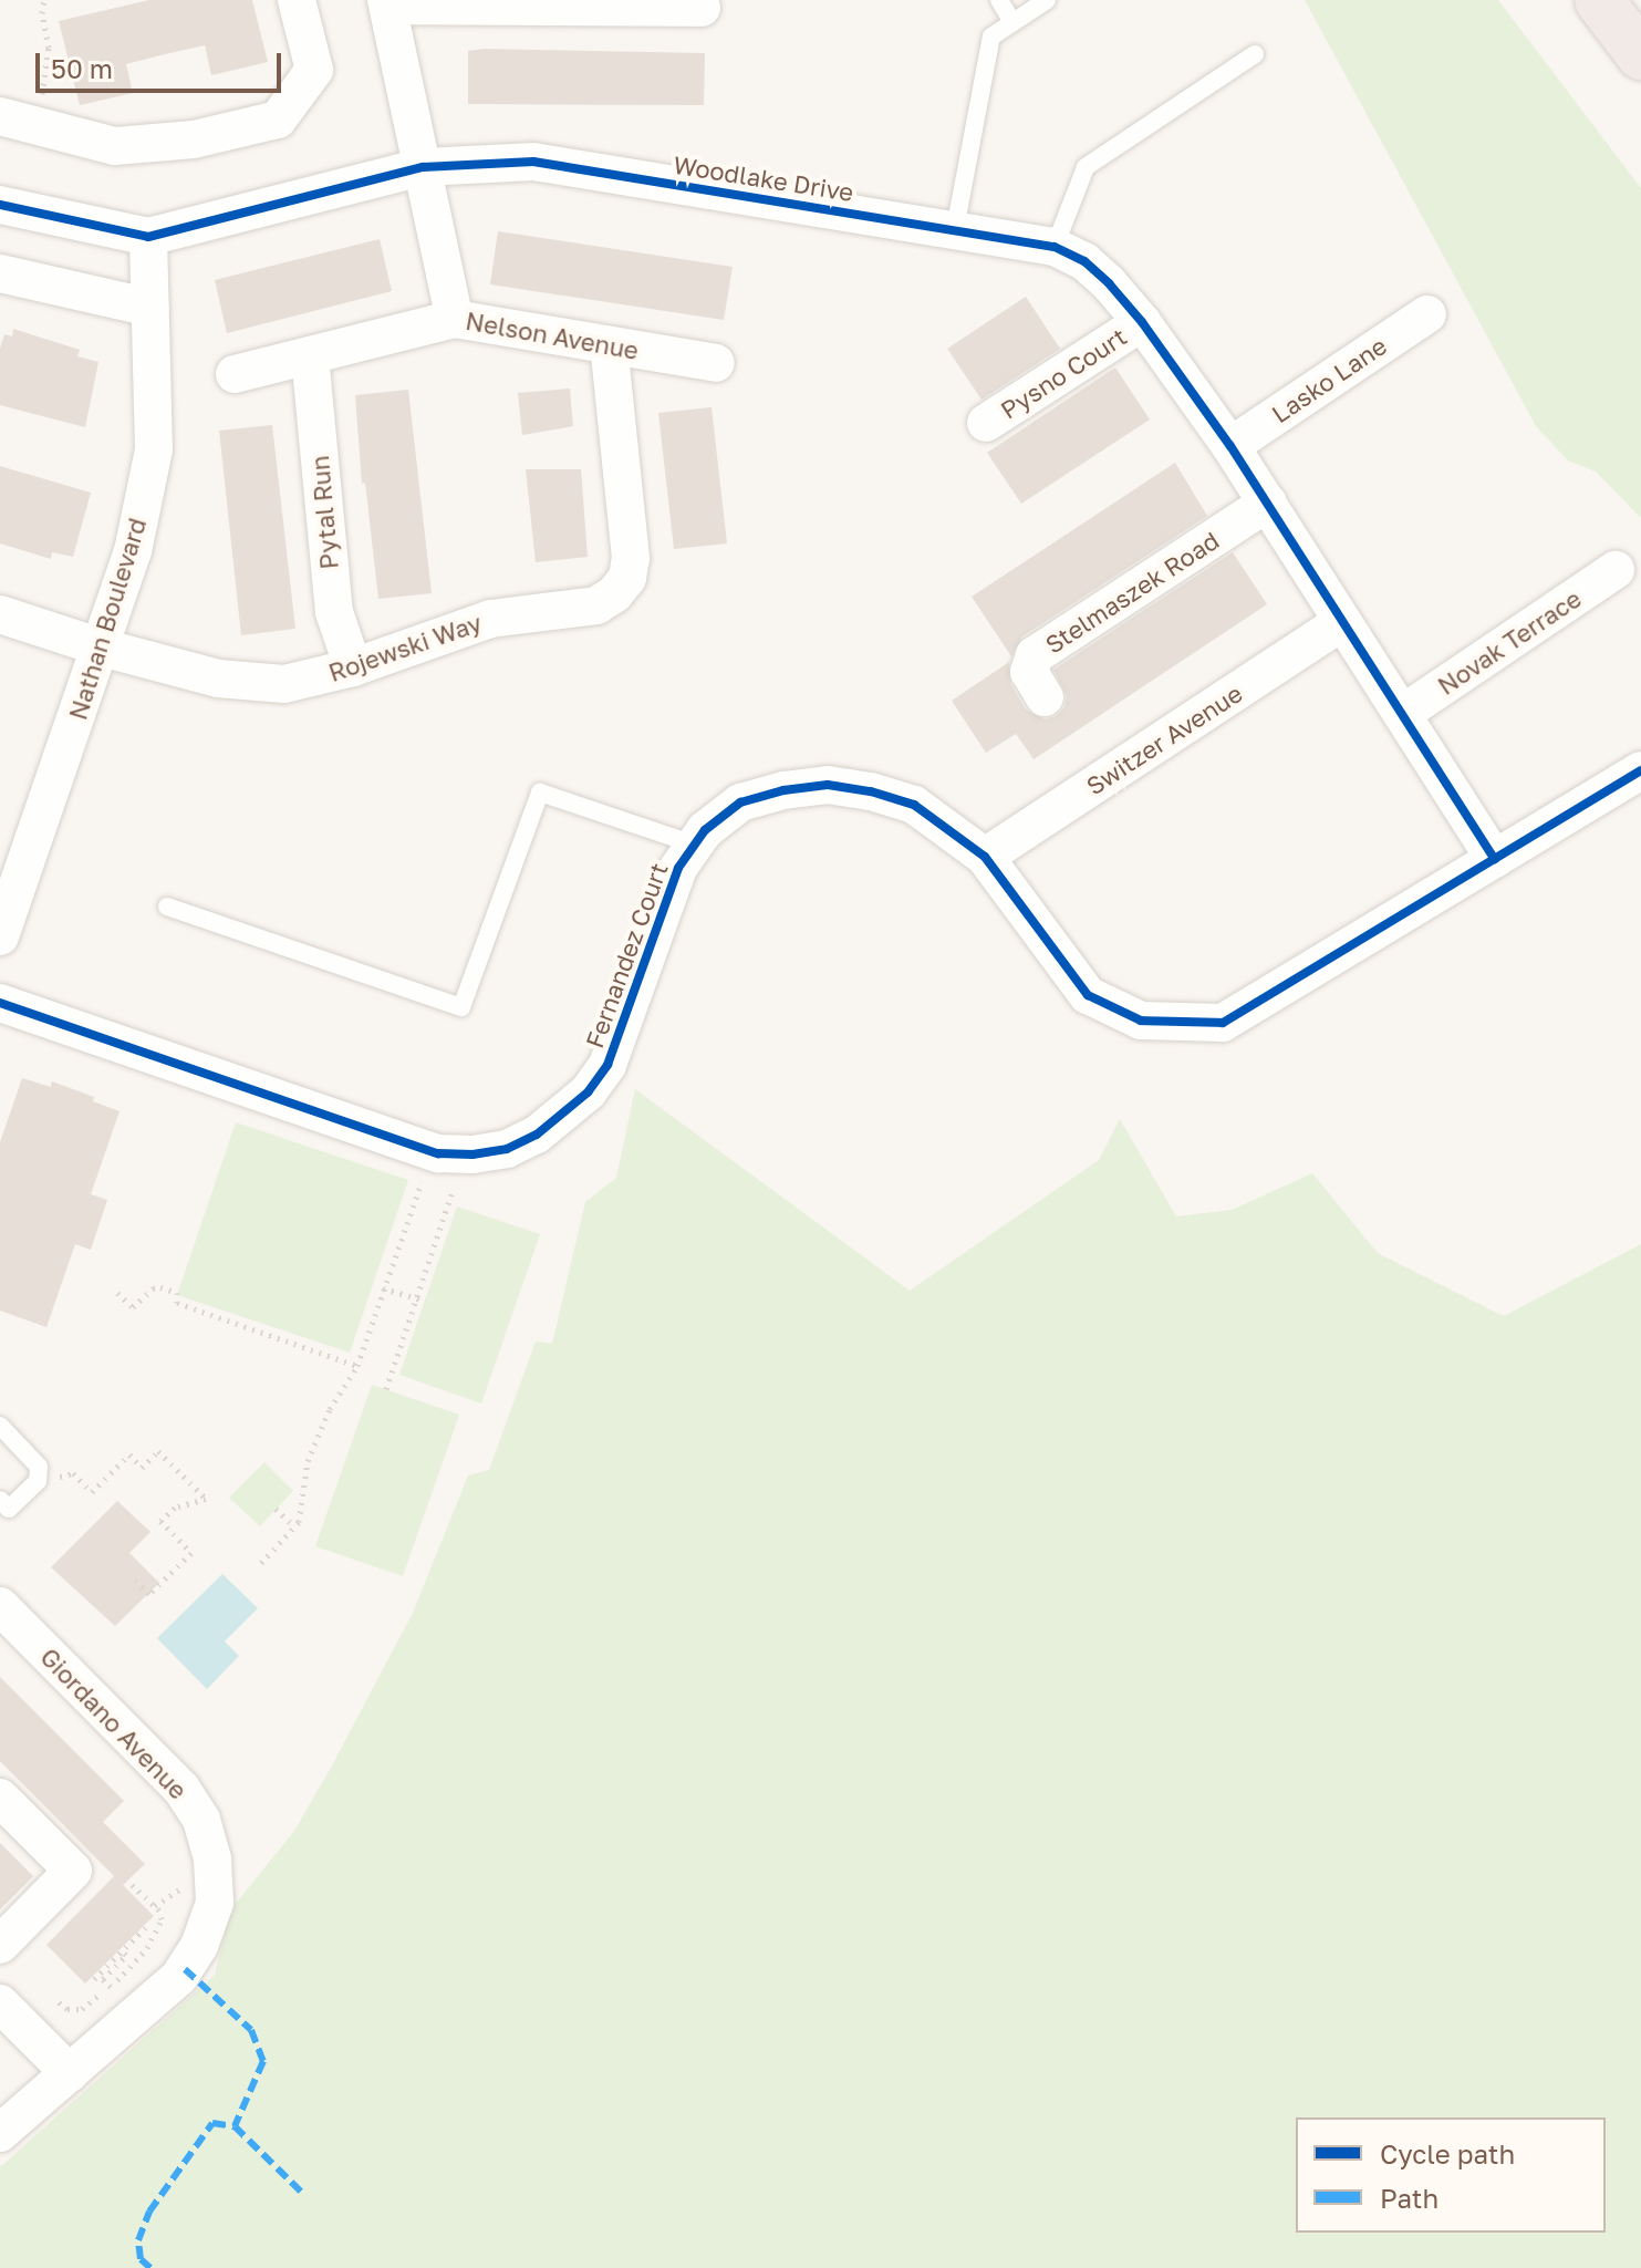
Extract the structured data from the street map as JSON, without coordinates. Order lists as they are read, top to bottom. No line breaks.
{"streets":{"street":["Woodlake Drive","Nelson Avenue","Pysno Court","Lasko Lane","Pytal Run","Stelmaszek Road","Nathan Boulevard","Novak Terrace","Rojewski Way","Switzer Avenue","Fernandez Court","Giordano Avenue"]},"crossings":[["Woodlake Drive","Pysno Court"],["Woodlake Drive","Lasko Lane"],["Woodlake Drive","Stelmaszek Road"],["Woodlake Drive","Nathan Boulevard"],["Woodlake Drive","Novak Terrace"],["Woodlake Drive","Switzer Avenue"],["Woodlake Drive","Fernandez Court"],["Nelson Avenue","Pytal Run"],["Nelson Avenue","Rojewski Way"],["Pytal Run","Rojewski Way"],["Nathan Boulevard","Rojewski Way"],["Switzer Avenue","Fernandez Court"]],"legend":["Cycle path","Path"],"scale_bar":"50 m"}
